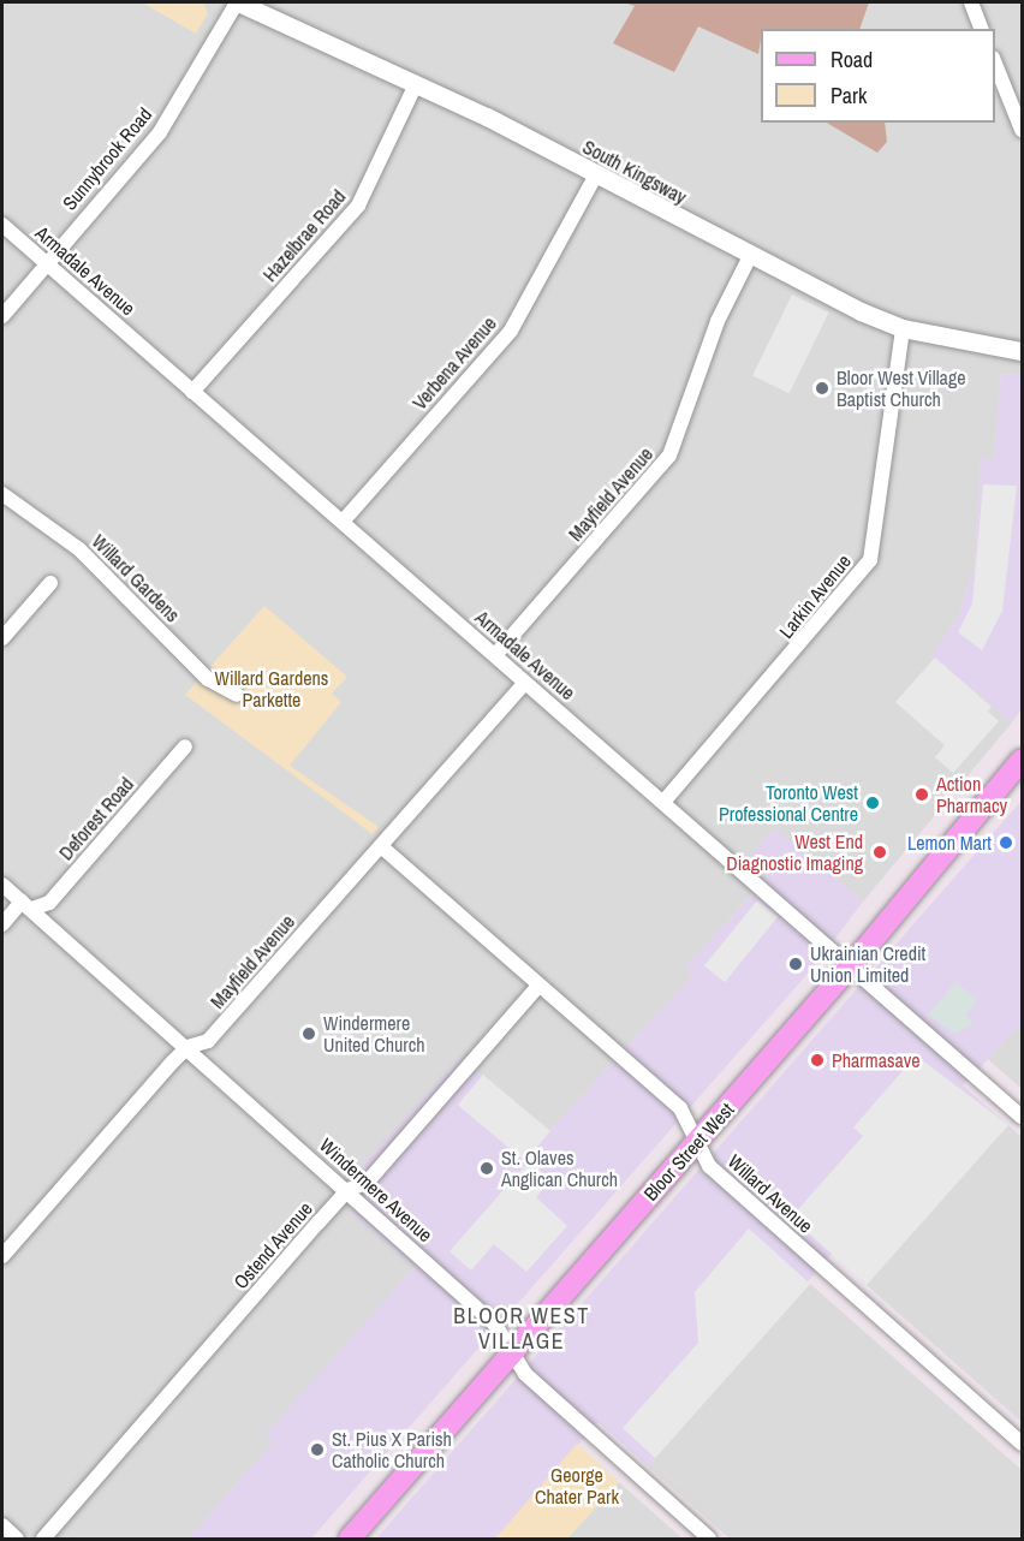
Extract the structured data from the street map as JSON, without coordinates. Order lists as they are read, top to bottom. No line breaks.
{"streets":{"main road":["Bloor Street West"],"street":["Sunnybrook Road","South Kingsway","Hazelbrae Road","Armadale Avenue","Verbena Avenue","Mayfield Avenue","Willard Gardens","Larkin Avenue","Deforest Road","Windermere Avenue","Willard Avenue","Ostend Avenue"]},"crossings":[["Sunnybrook Road","South Kingsway"],["Sunnybrook Road","Armadale Avenue"],["South Kingsway","Hazelbrae Road"],["South Kingsway","Verbena Avenue"],["South Kingsway","Mayfield Avenue"],["South Kingsway","Larkin Avenue"],["Hazelbrae Road","Armadale Avenue"],["Armadale Avenue","Verbena Avenue"],["Armadale Avenue","Mayfield Avenue"],["Armadale Avenue","Larkin Avenue"],["Armadale Avenue","Bloor Street West"],["Mayfield Avenue","Windermere Avenue"],["Mayfield Avenue","Willard Avenue"],["Deforest Road","Windermere Avenue"],["Bloor Street West","Windermere Avenue"],["Bloor Street West","Willard Avenue"],["Windermere Avenue","Ostend Avenue"],["Willard Avenue","Ostend Avenue"]],"districts":["BLOOR WEST VILLAGE"],"parks":["Willard Gardens Parkette","George Chater Park"],"places":["Bloor West Village Baptist Church","Action Pharmacy","Toronto West Professional Centre","Lemon Mart","West End Diagnostic Imaging","Ukrainian Credit Union Limited","Windermere United Church","Pharmasave","St. Olaves Anglican Church","St. Pius X Parish Catholic Church"],"legend":["Road","Park"]}
